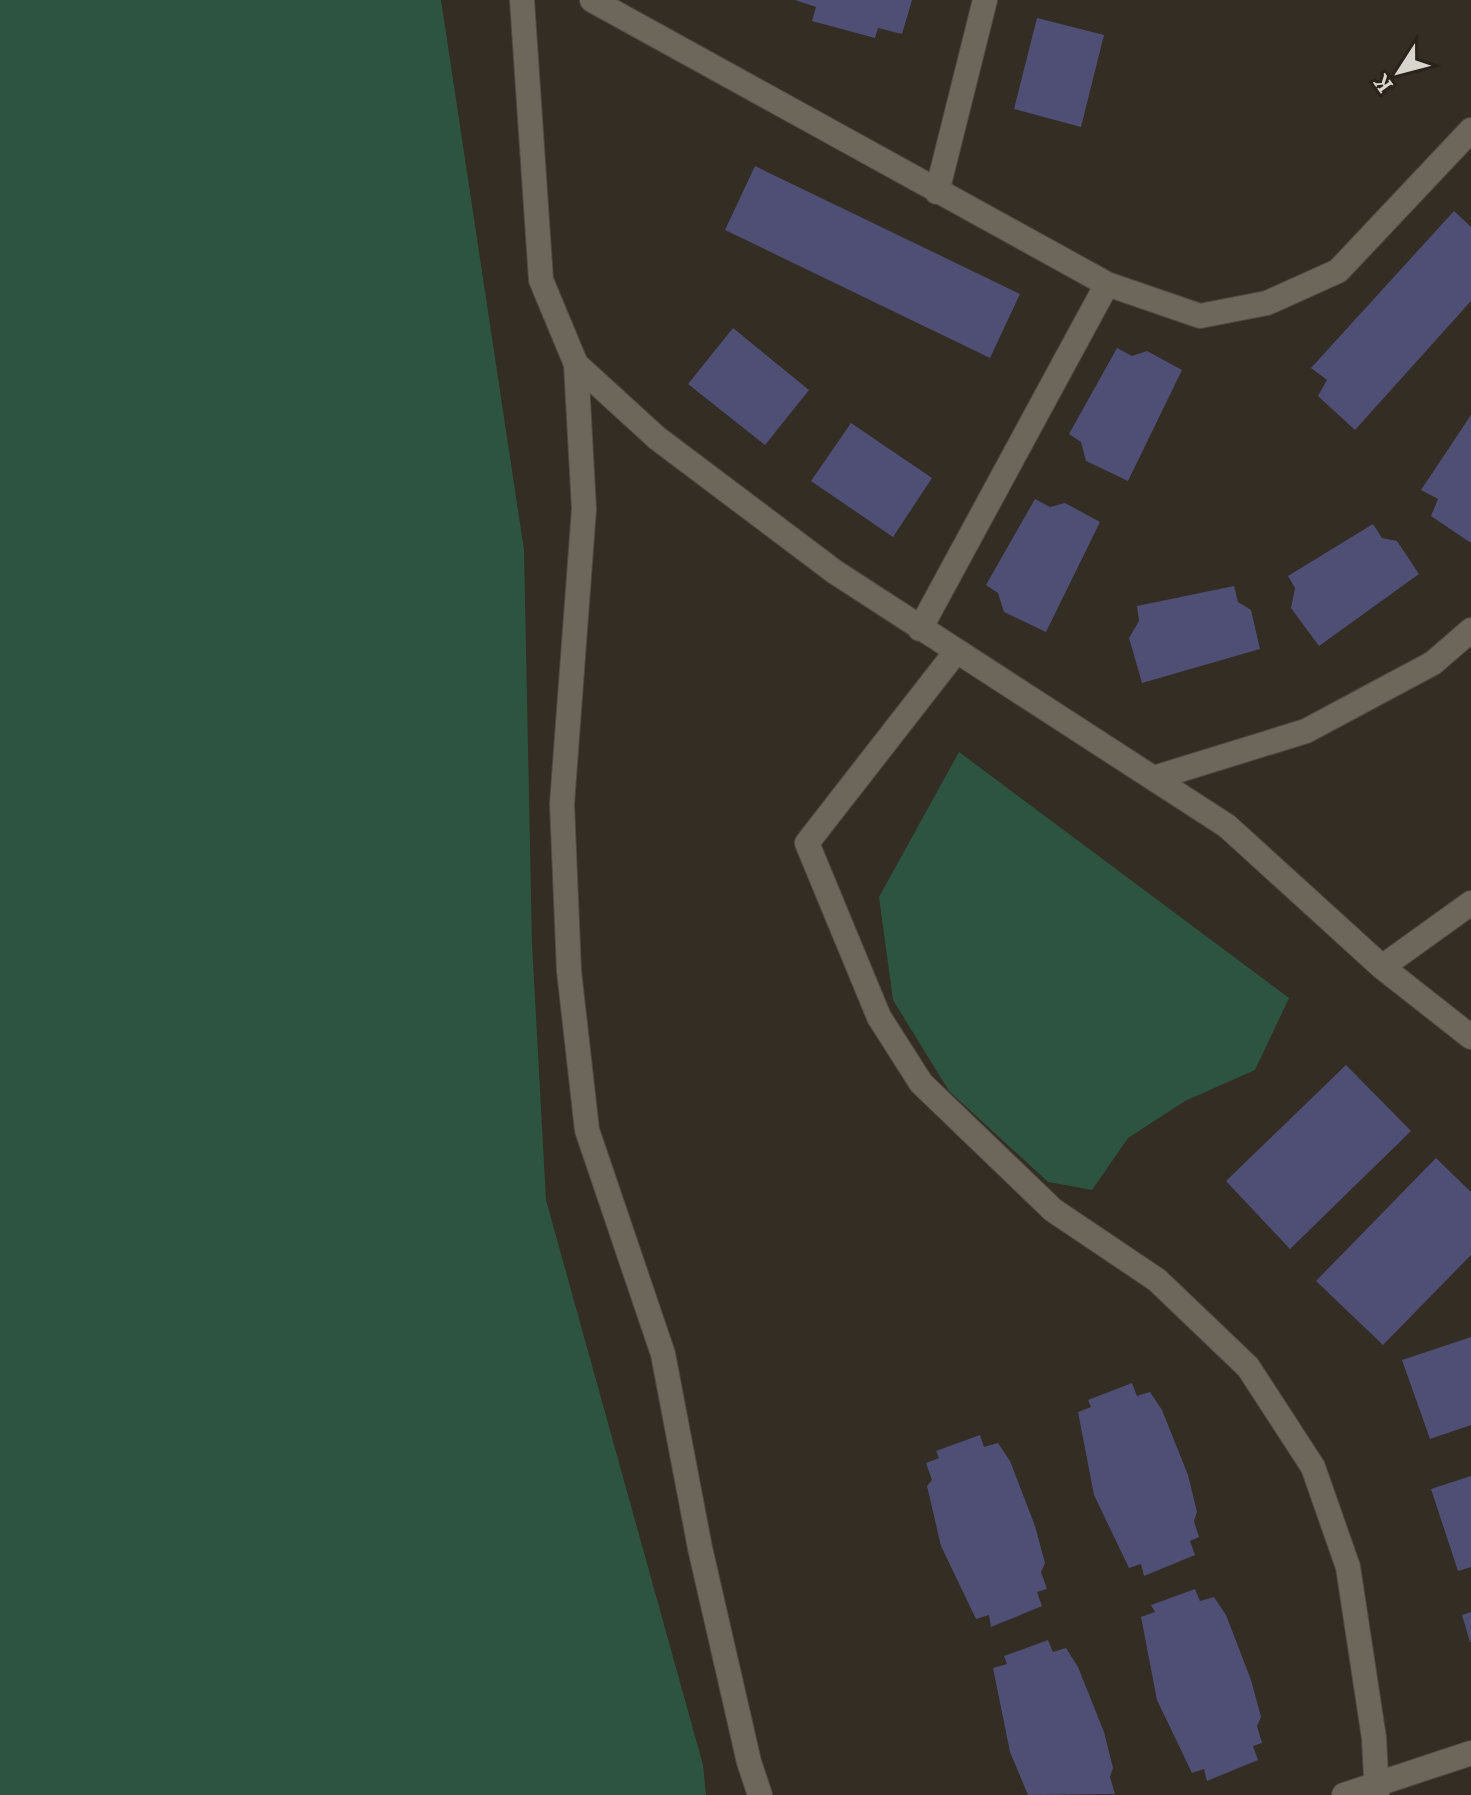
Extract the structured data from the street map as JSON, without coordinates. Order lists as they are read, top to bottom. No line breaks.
{"north":"bottom left"}
